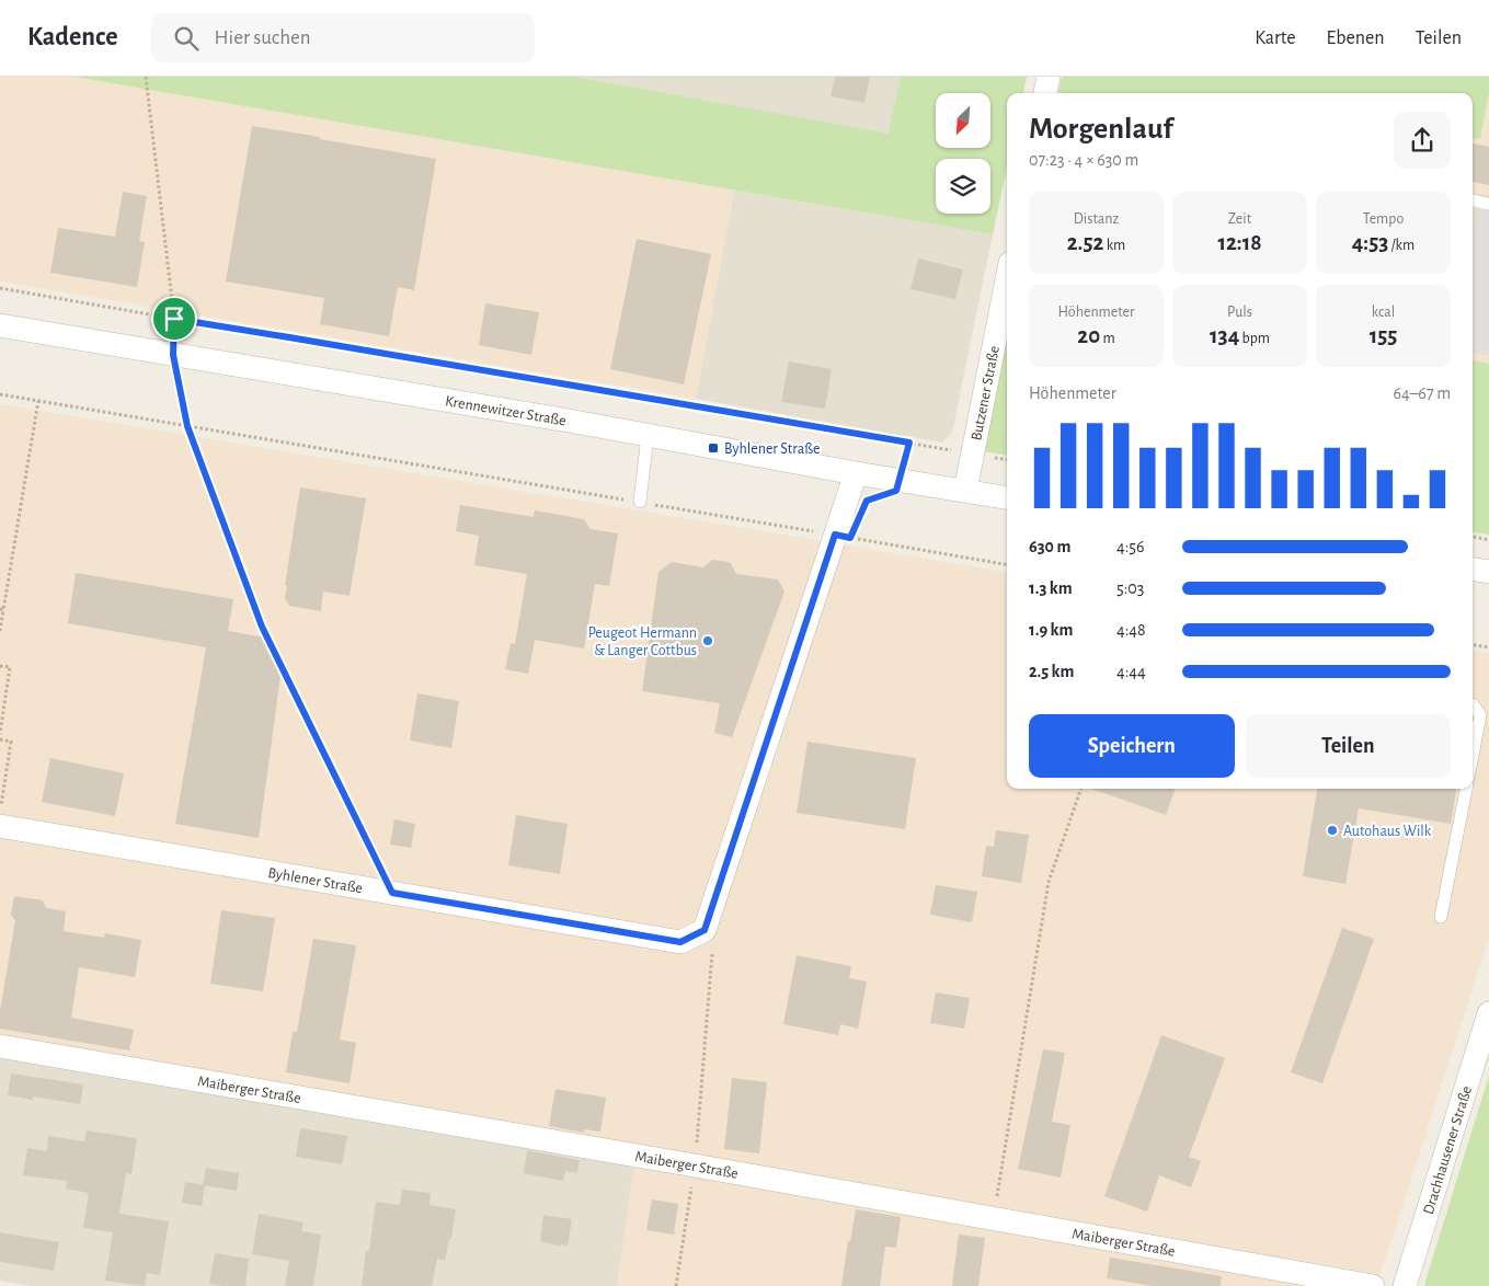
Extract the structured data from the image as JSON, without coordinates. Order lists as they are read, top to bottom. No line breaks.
{"streets":{"street":["Butzener Straße","Krennewitzer Straße","Byhlener Straße","Maiberger Straße","Drachhausener Straße"]},"crossings":[["Butzener Straße","Krennewitzer Straße"],["Krennewitzer Straße","Byhlener Straße"]],"places":{"transit":["Byhlener Straße"],"other":["Peugeot Hermann & Langer Cottbus","Autohaus Wilk"]},"north":"bottom left","page":{"header":"Kadence","search":"Hier suchen","nav":["Karte","Ebenen","Teilen"],"heading":["Morgenlauf","07:23 · 4 × 630 m"],"stats":[["Distanz","2.52 km"],["Zeit","12:18"],["Tempo","4:53 /km"],["Höhenmeter","20 m"],["Puls","134 bpm"],["kcal","155"]],"chart":["Höhenmeter","64–67 m"],"list":[{"name":"630 m","note":"4:56"},{"name":"1.3 km","note":"5:03"},{"name":"1.9 km","note":"4:48"},{"name":"2.5 km","note":"4:44"}],"buttons":["Speichern","Teilen"]}}
